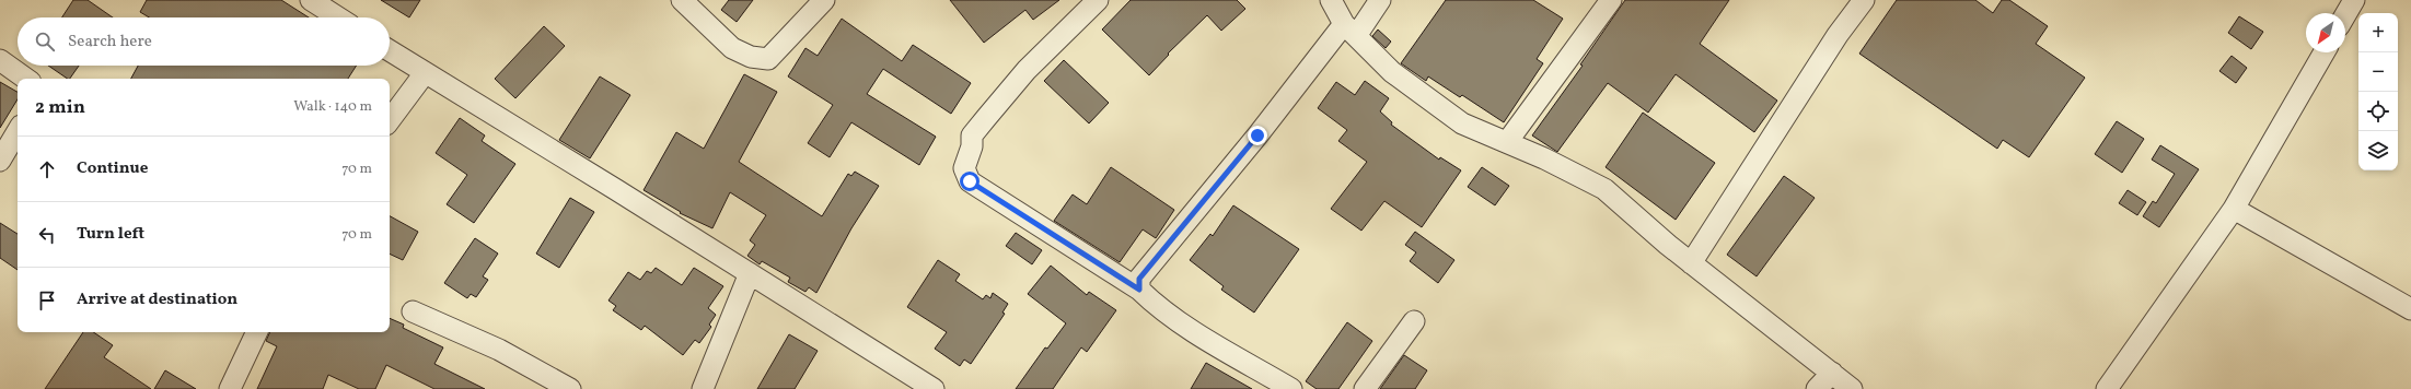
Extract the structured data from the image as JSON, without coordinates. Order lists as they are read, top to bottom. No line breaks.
{"north":"bottom left","page":{"map_buttons":["+","−"],"search":"Search here","heading":["2 min","Walk · 140 m"],"list":[["Continue","70 m"],["Turn left","70 m"],"Arrive at destination"]}}
